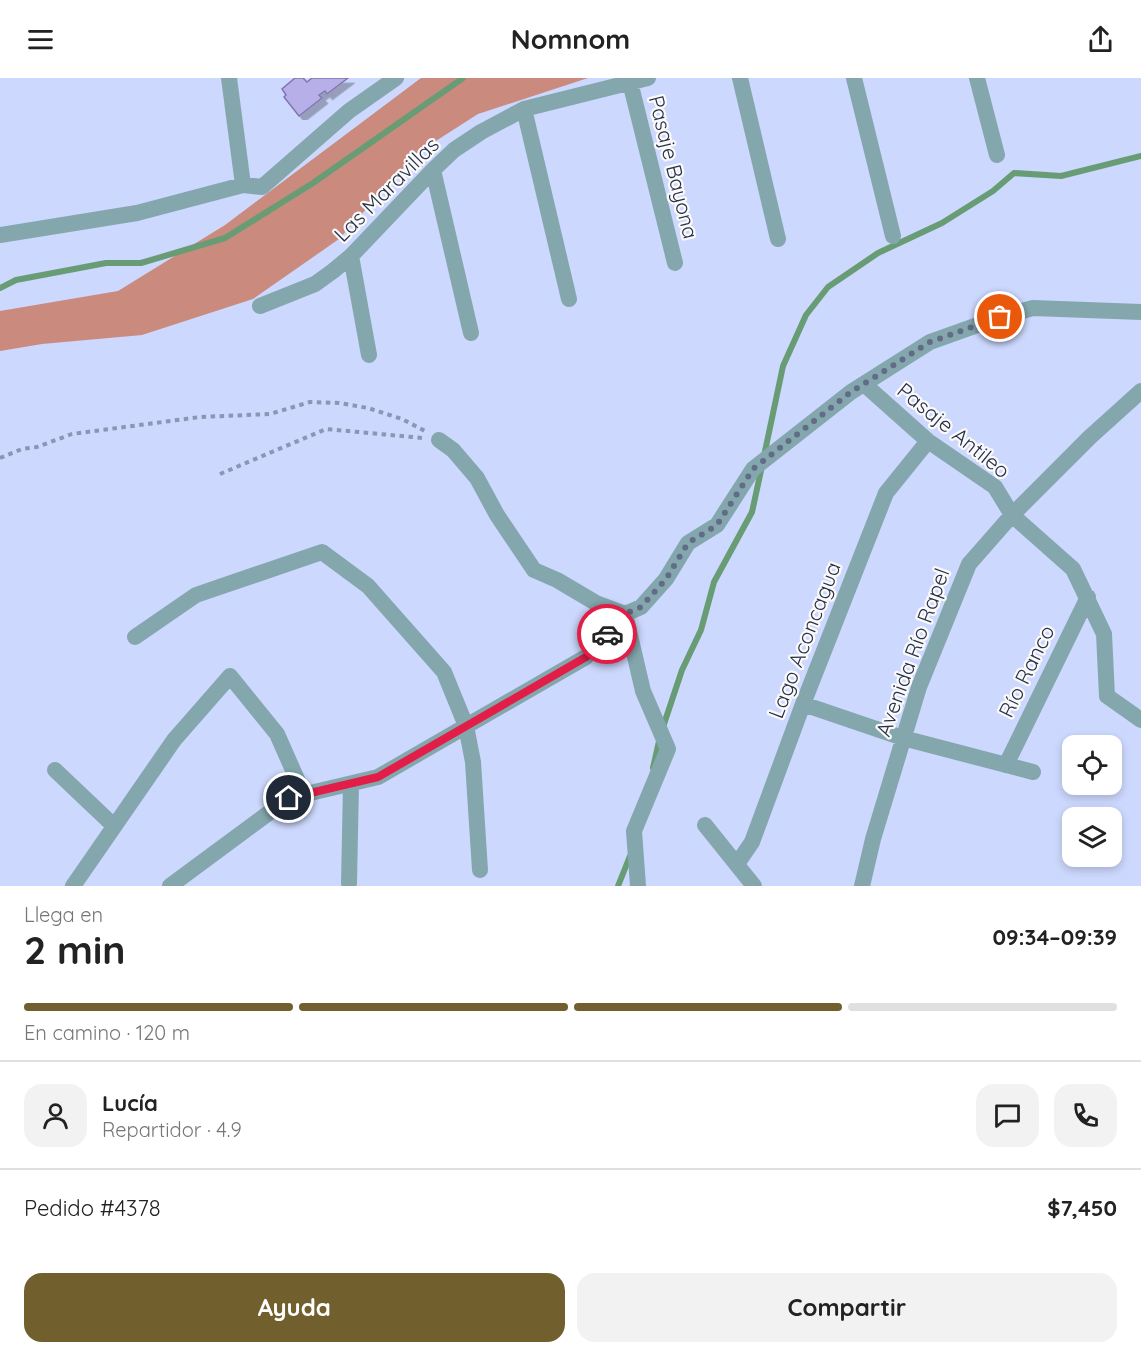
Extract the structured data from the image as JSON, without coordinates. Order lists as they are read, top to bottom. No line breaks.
{"streets":{"street":["Pasaje Bayona","Las Maravillas","Pasaje Antileo","Lago Aconcagua","Avenida Río Rapel","Río Ranco"]},"crossings":[["Pasaje Bayona","Las Maravillas"],["Pasaje Antileo","Lago Aconcagua"],["Pasaje Antileo","Avenida Río Rapel"],["Pasaje Antileo","Río Ranco"]],"page":{"header":"Nomnom","heading":["2 min","Llega en","09:34–09:39"],"panel":["Lucía","Repartidor · 4.9","Pedido #4378","$7,450"],"bar":"En camino · 120 m","buttons":["Ayuda","Compartir"]}}
